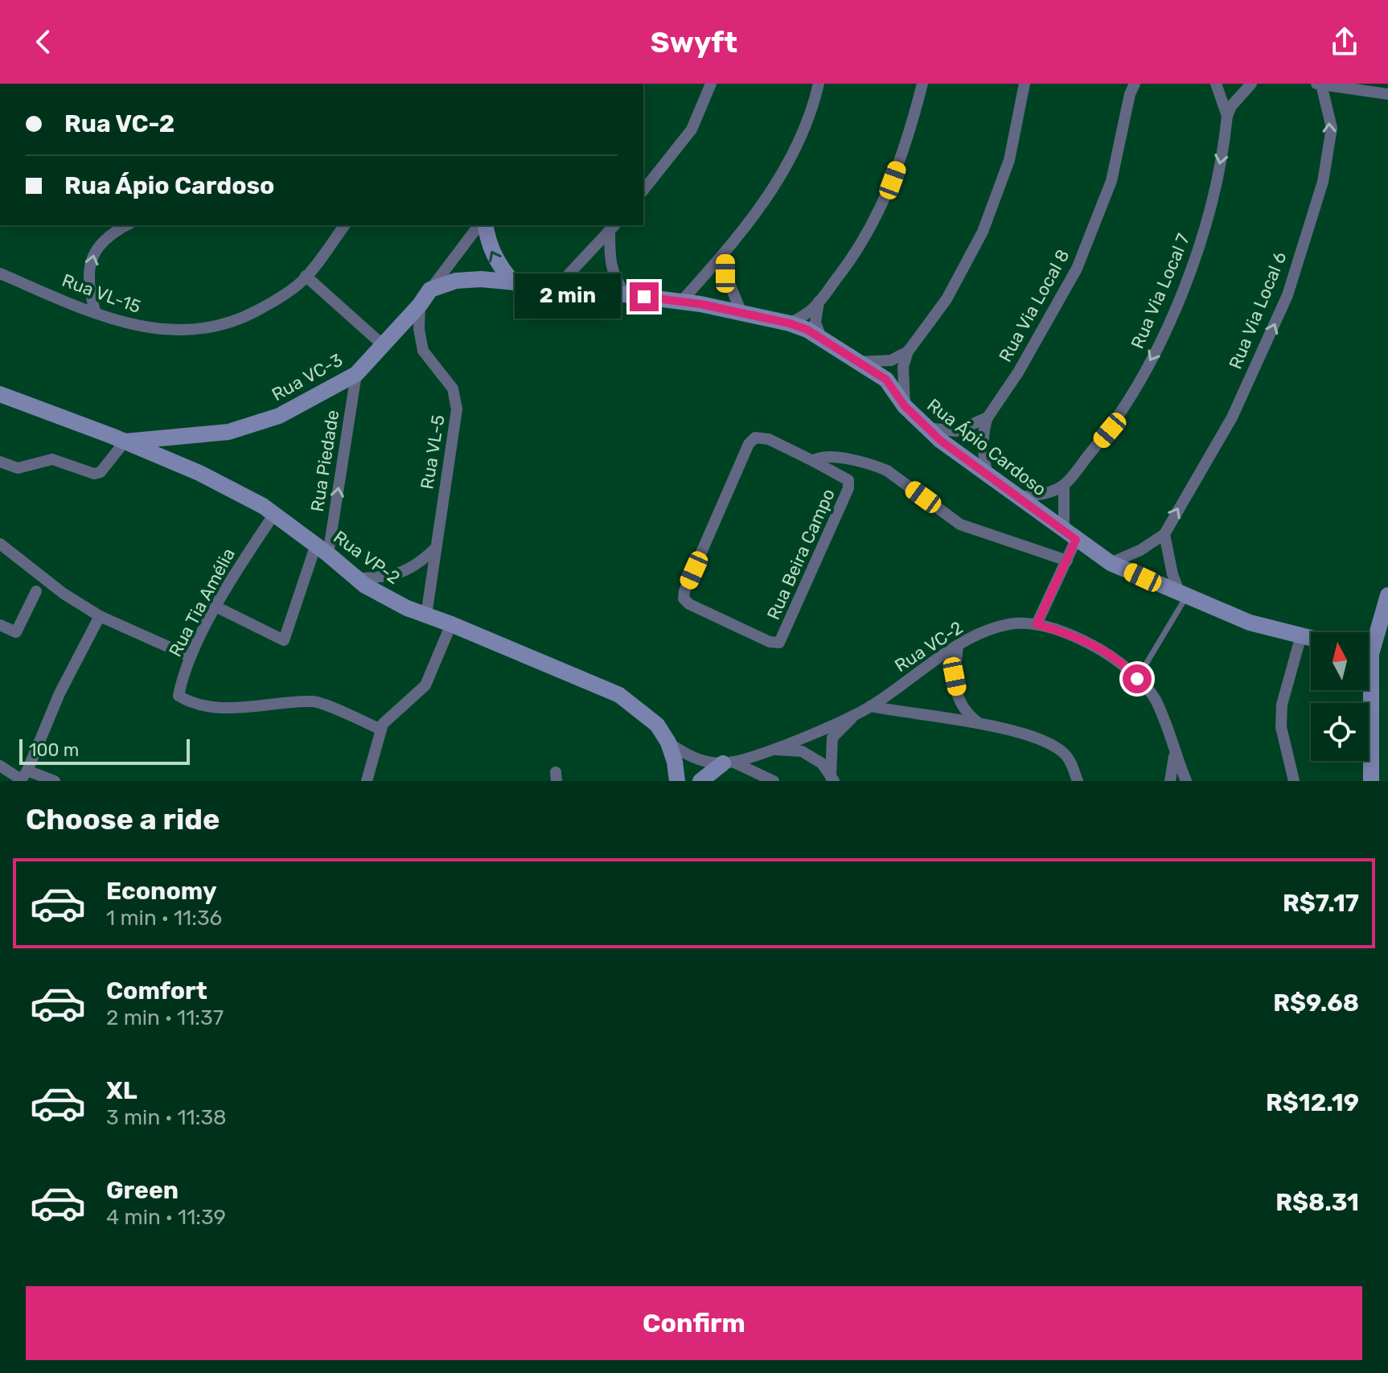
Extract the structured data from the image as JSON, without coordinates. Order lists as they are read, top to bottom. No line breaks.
{"streets":{"street":["Rua Via Local 7","Rua VL-15","Rua Via Local 8","Rua Via Local 6","Rua VC-3","Rua Ápio Cardoso","Rua VL-5","Rua Piedade","Rua Beira Campo","Rua VP-2","Rua Tia Amélia","Rua VC-2"]},"crossings":[["Rua Via Local 8","Rua Ápio Cardoso"],["Rua Via Local 6","Rua Ápio Cardoso"],["Rua VC-3","Rua Ápio Cardoso"],["Rua VC-3","Rua VL-5"],["Rua VC-3","Rua Piedade"],["Rua VC-3","Rua VP-2"],["Rua VL-5","Rua VP-2"],["Rua Piedade","Rua VP-2"],["Rua Piedade","Rua Tia Amélia"],["Rua VP-2","Rua Tia Amélia"],["Rua VP-2","Rua VC-2"]],"one_way":["Rua Via Local 7","Rua Via Local 6","Rua Piedade"],"scale_bar":"100 m","north":"top","page":{"header":"Swyft","banner":["Rua VC-2","Rua Ápio Cardoso"],"bubble":"2 min","scale":"100 m","heading":"Choose a ride","list":[{"name":"Economy","note":"1 min · 11:36","value":"R$7.17"},{"name":"Comfort","note":"2 min · 11:37","value":"R$9.68"},{"name":"XL","note":"3 min · 11:38","value":"R$12.19"},{"name":"Green","note":"4 min · 11:39","value":"R$8.31"}],"buttons":"Confirm"}}
